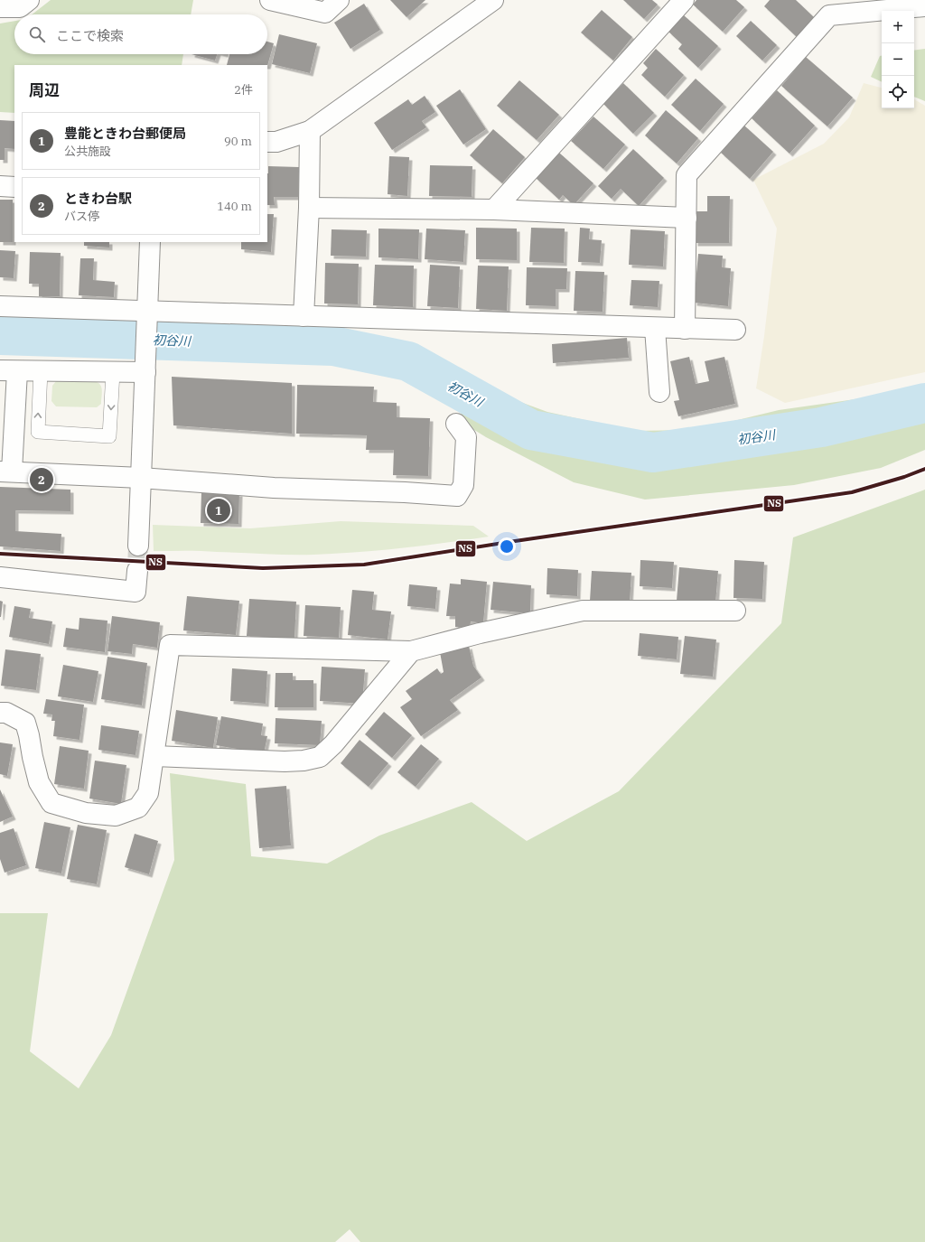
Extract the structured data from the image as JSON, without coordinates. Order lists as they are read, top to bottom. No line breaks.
{"water":["初谷川"],"lines":["transit line NS"],"page":{"map_buttons":["+","−"],"search":"ここで検索","heading":["周辺","2件"],"list":[{"mark":"1","name":"豊能ときわ台郵便局","note":"公共施設","value":"90 m"},{"mark":"2","name":"ときわ台駅","note":"バス停","value":"140 m"}],"pins":["2","1"]}}
